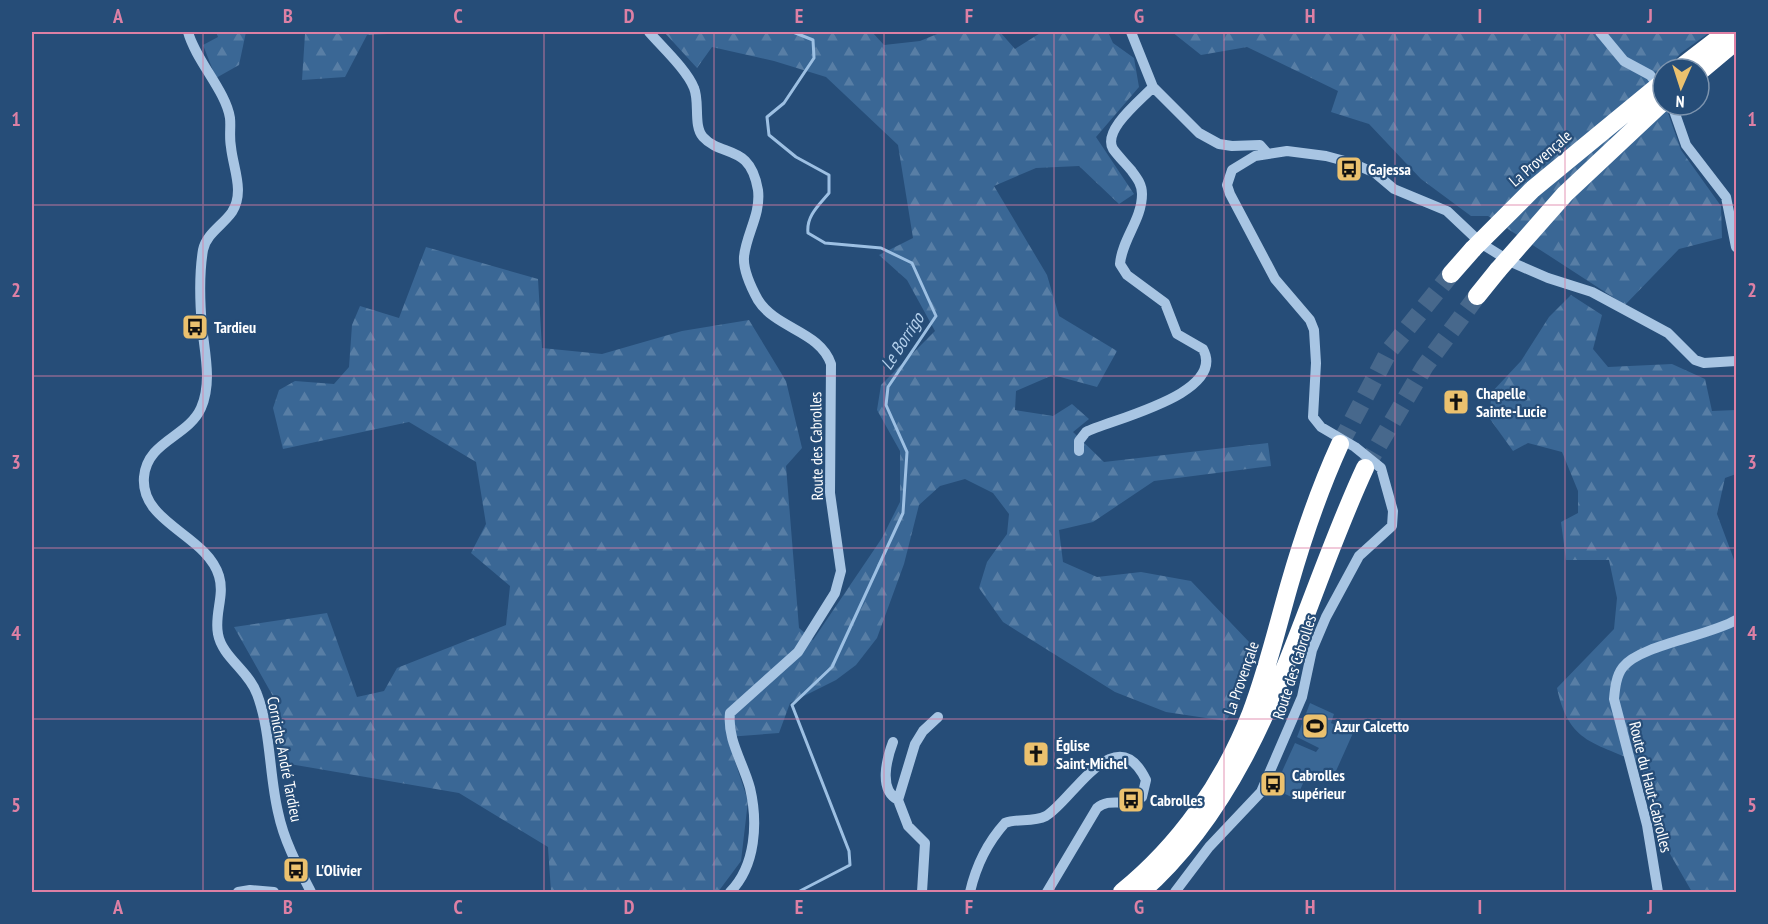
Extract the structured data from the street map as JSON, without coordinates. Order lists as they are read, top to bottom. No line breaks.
{"streets":{"highway":["La Provençale"],"street":["Route des Cabrolles","Corniche André Tardieu","Route du Haut-Cabrolles"]},"water":["Le Borrigo"],"places":{"bus stop":["Gajessa","Tardieu","Cabrolles supérieur","Cabrolles","L'Olivier"],"church":["Chapelle Sainte-Lucie","Église Saint-Michel"],"sports":["Azur Calcetto"]},"north":"bottom","grid":{"columns":["A","B","C","D","E","F","G","H","I","J"],"rows":["1","2","3","4","5"]}}
